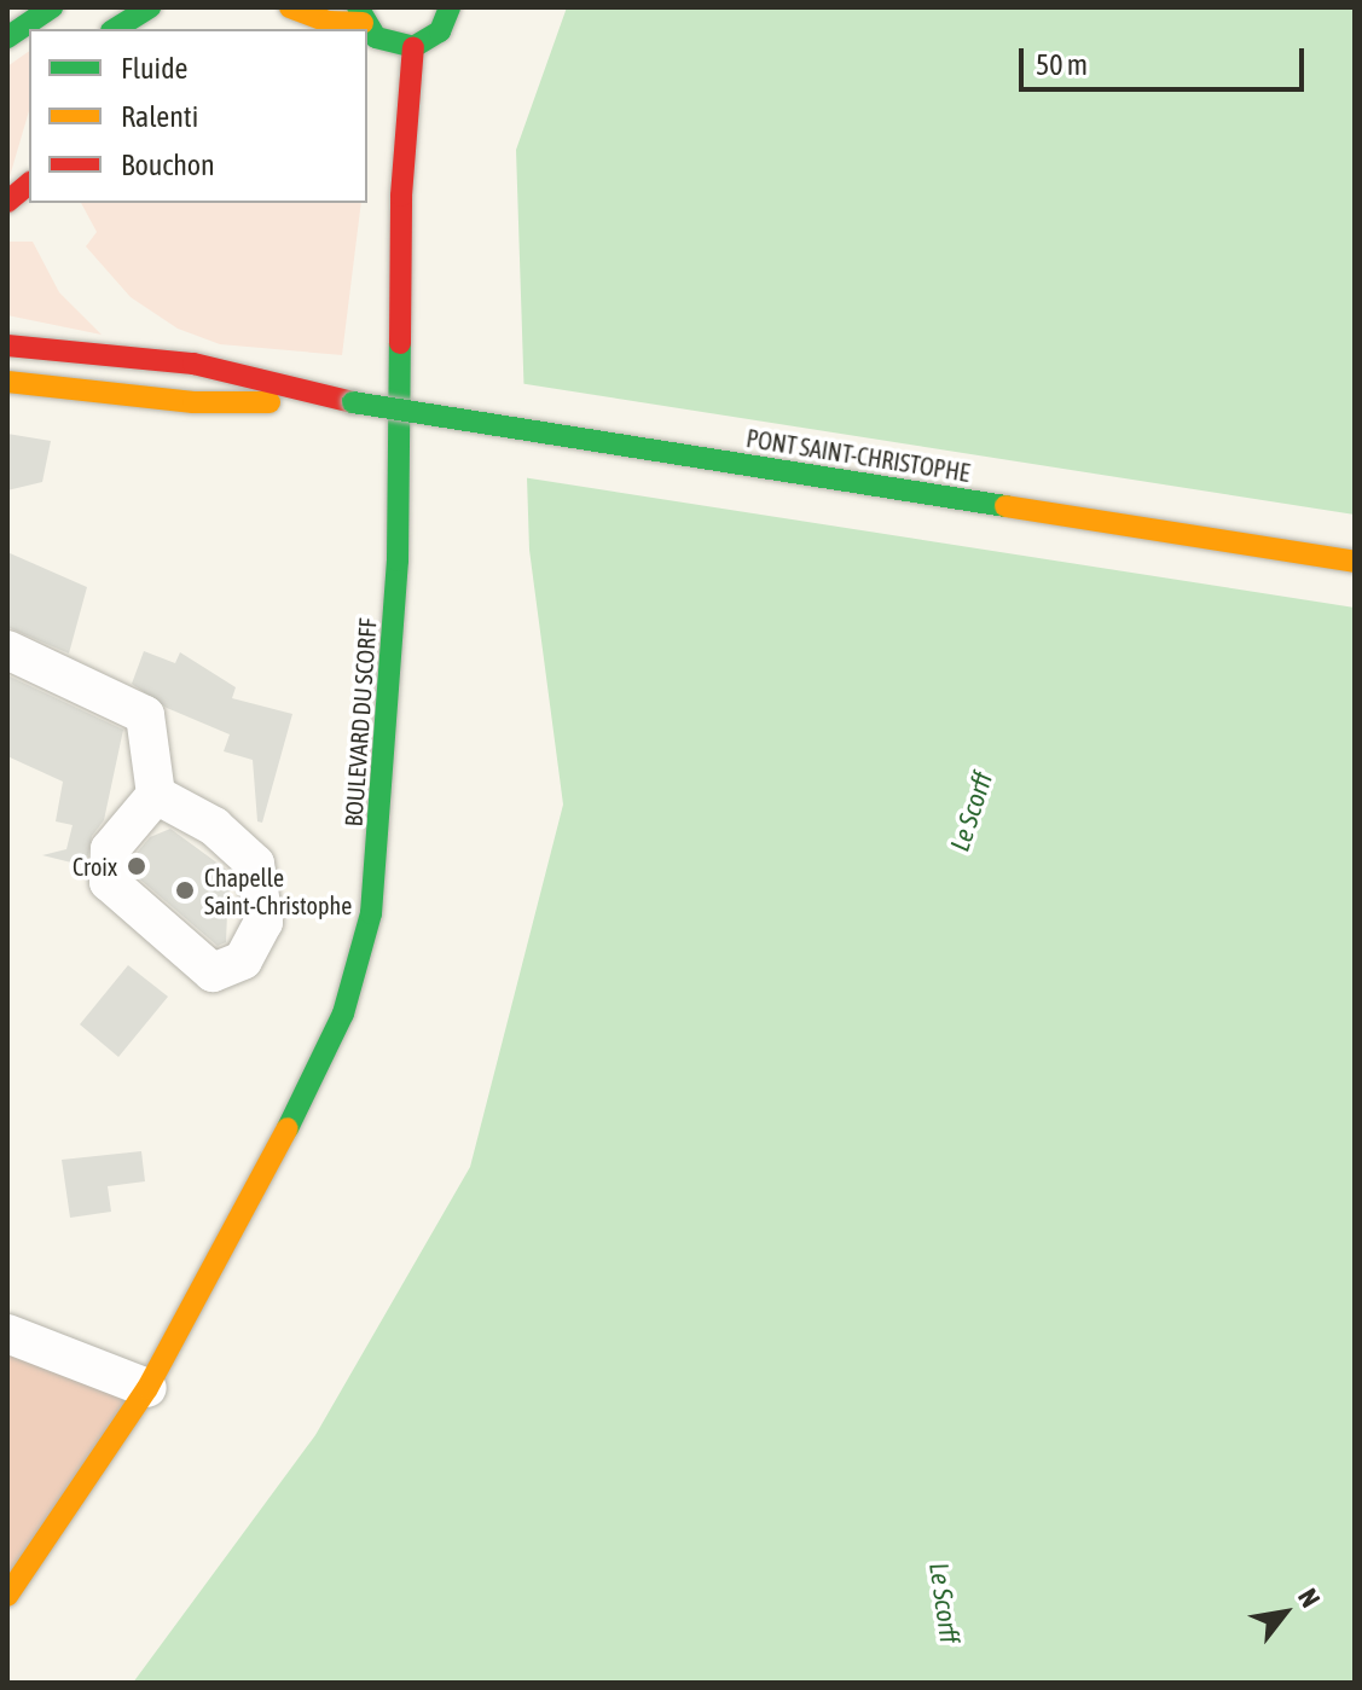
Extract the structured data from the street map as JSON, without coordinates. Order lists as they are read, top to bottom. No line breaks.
{"streets":{"main road":["PONT SAINT-CHRISTOPHE","BOULEVARD DU SCORFF"]},"water":["Le Scorff"],"places":["Croix","Chapelle Saint-Christophe"],"legend":["Fluide","Ralenti","Bouchon"],"scale_bar":"50 m","north":"top right"}
